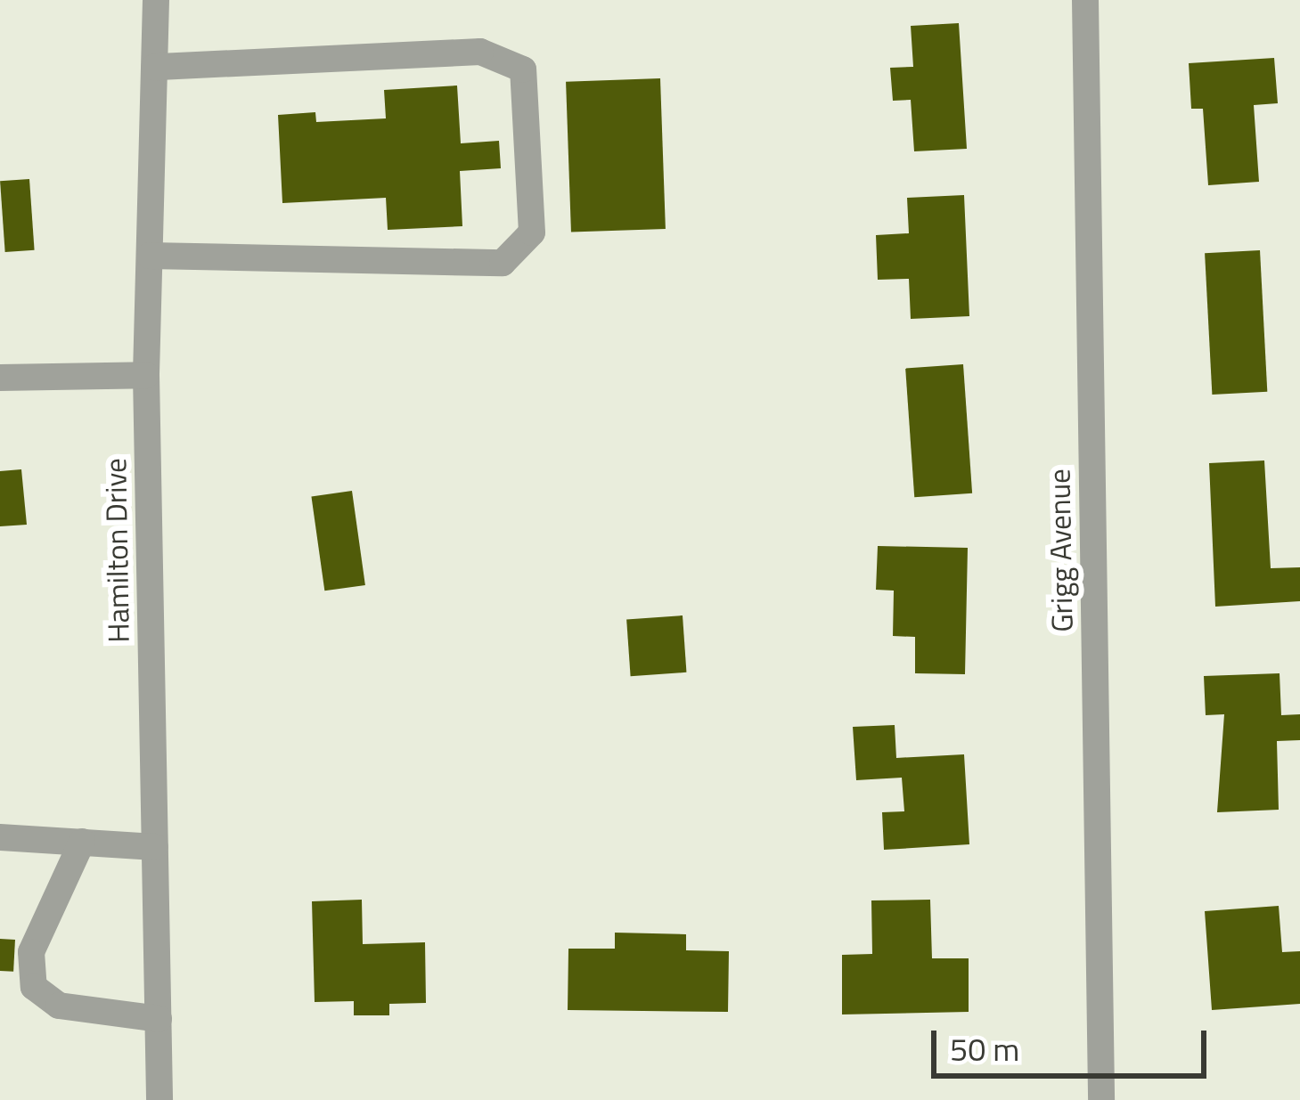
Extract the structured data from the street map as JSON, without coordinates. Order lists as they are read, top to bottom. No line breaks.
{"streets":{"street":["Hamilton Drive","Grigg Avenue"]},"scale_bar":"50 m"}
